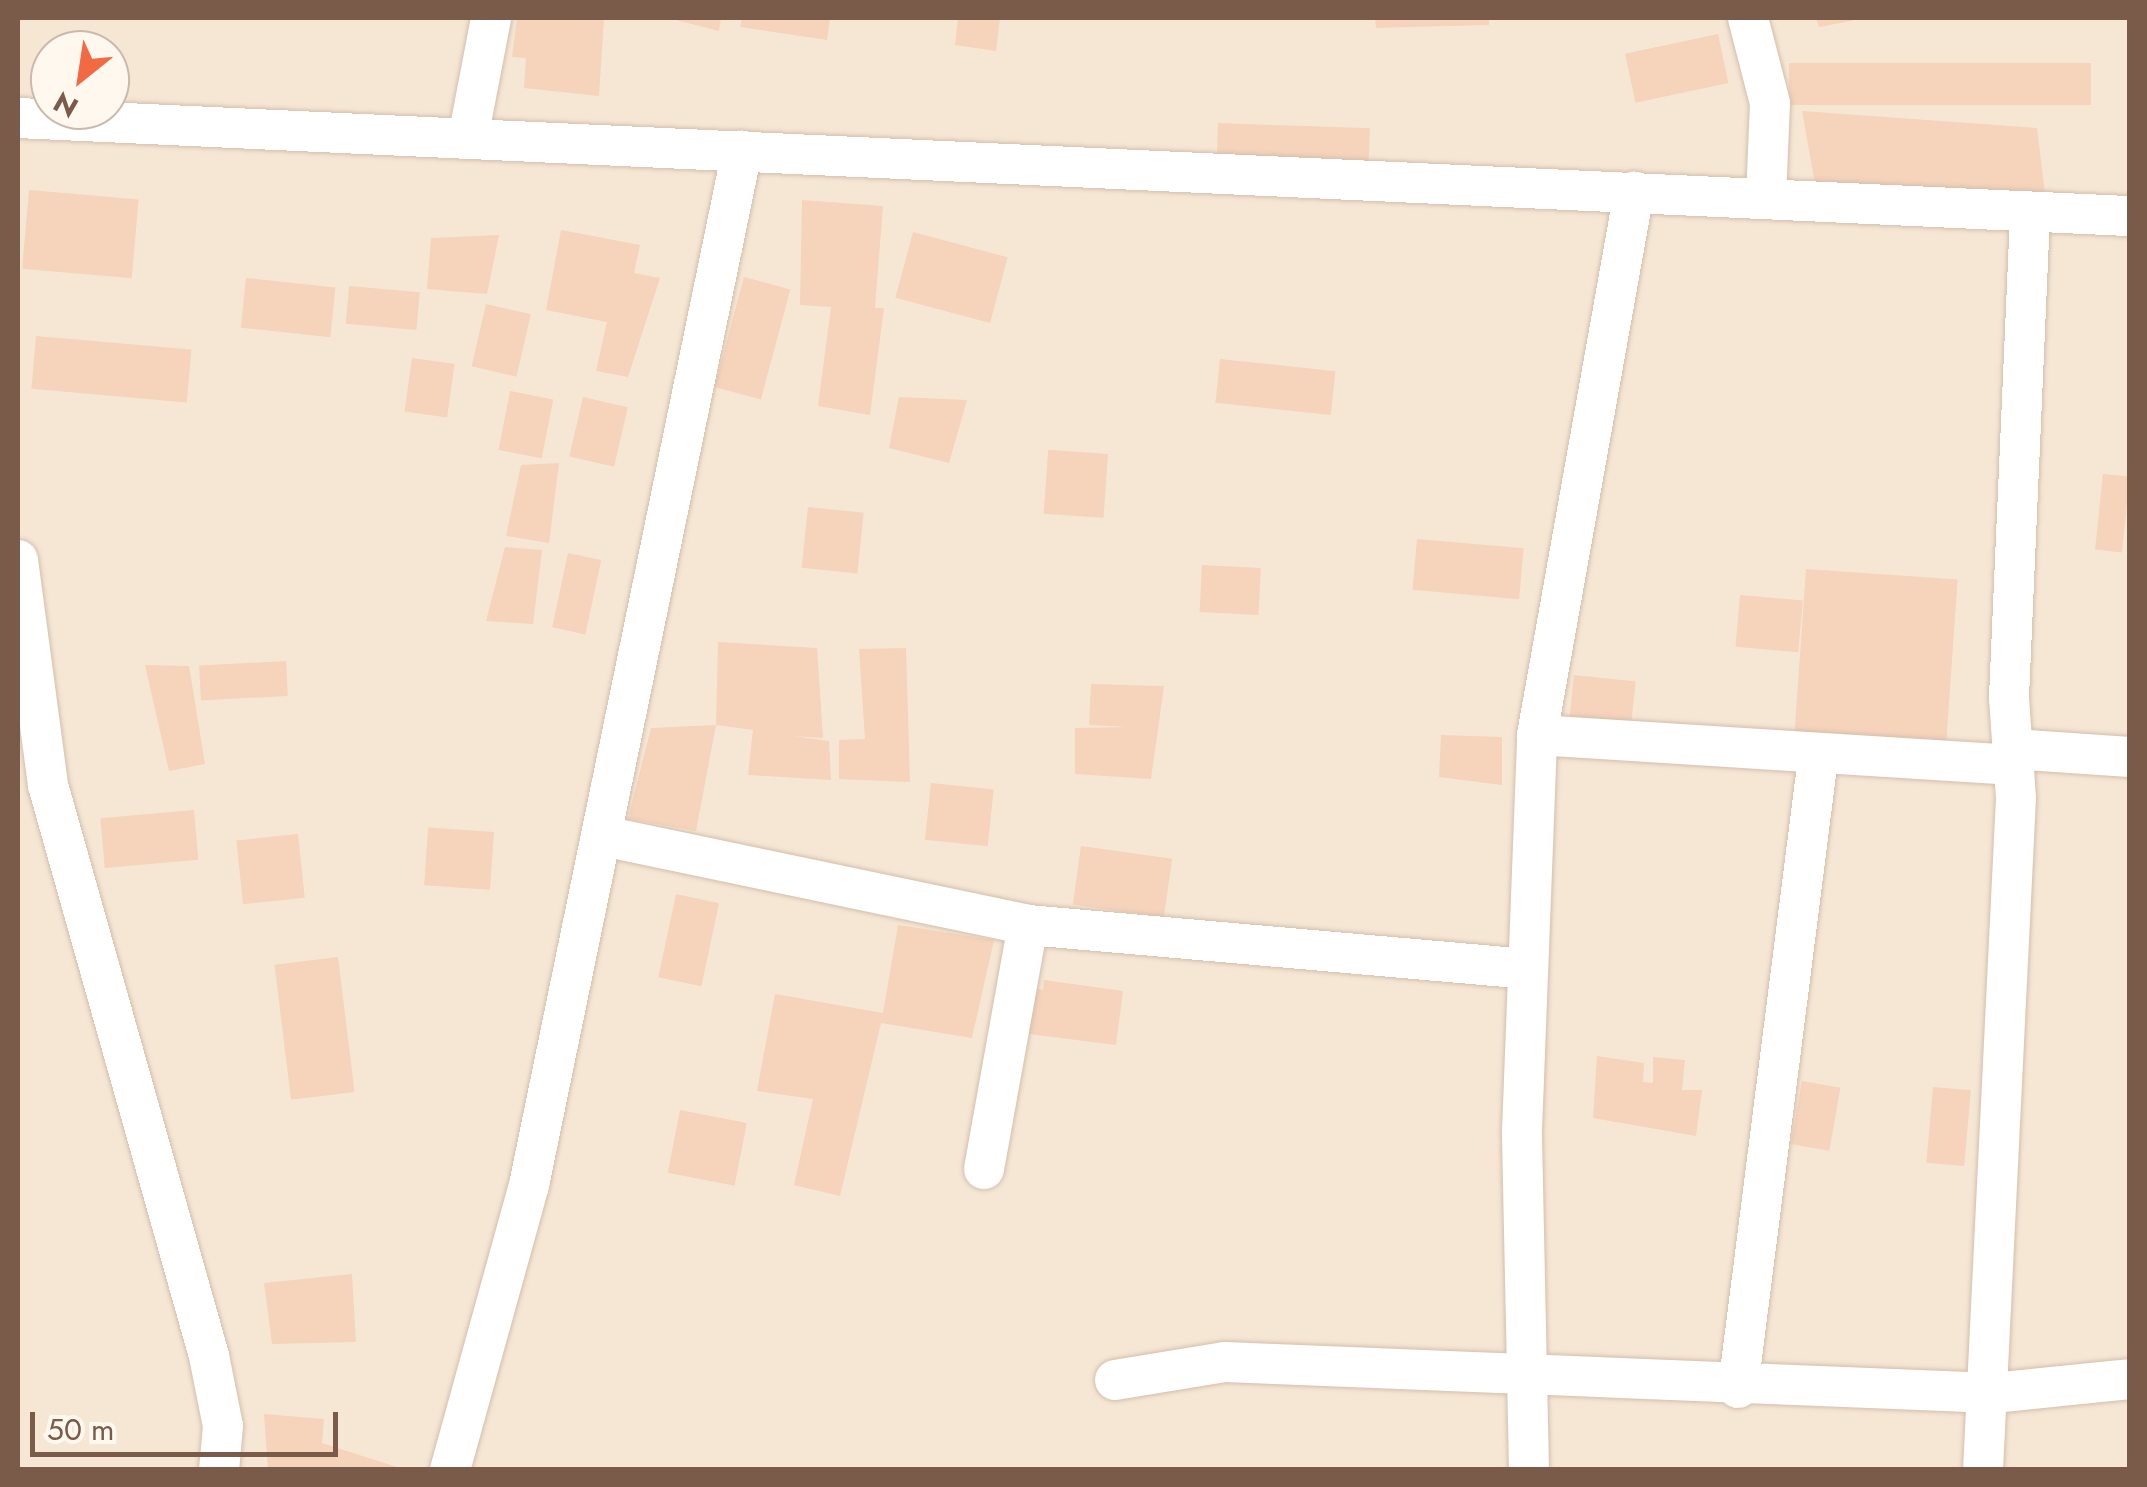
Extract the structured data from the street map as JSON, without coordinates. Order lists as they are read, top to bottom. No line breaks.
{"scale_bar":"50 m","north":"bottom left"}
